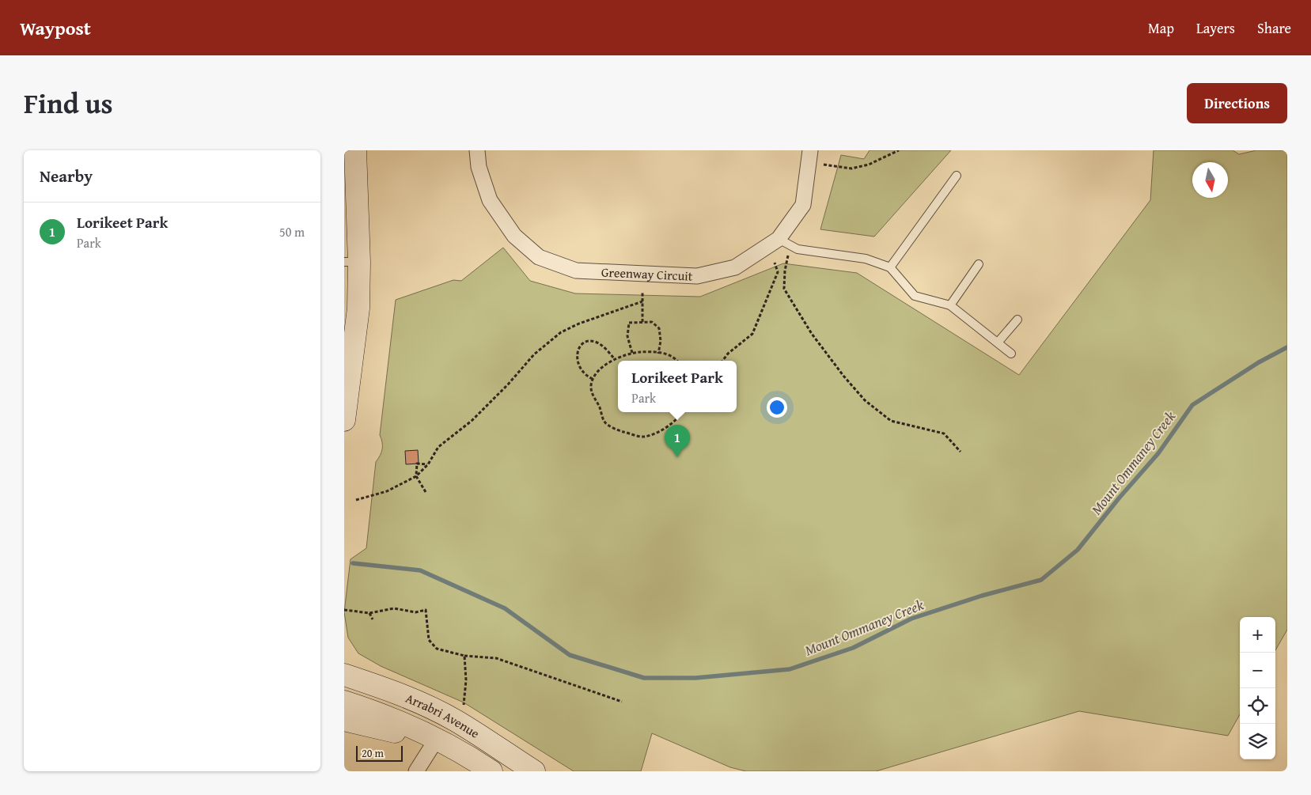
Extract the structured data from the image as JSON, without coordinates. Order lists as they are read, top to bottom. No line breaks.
{"streets":{"street":["Greenway Circuit","Arrabri Avenue"]},"water":["Mount Ommaney Creek"],"scale_bar":"20 m","north":"bottom","page":{"header":"Waypost","nav":["Map","Layers","Share"],"title":"Find us","buttons":"Directions","heading":"Nearby","list":[{"mark":"1","name":"Lorikeet Park","note":"Park","value":"50 m"}],"popup":["Lorikeet Park","Park"],"pins":"1","map_buttons":["+","−"],"scale":"20 m"}}
